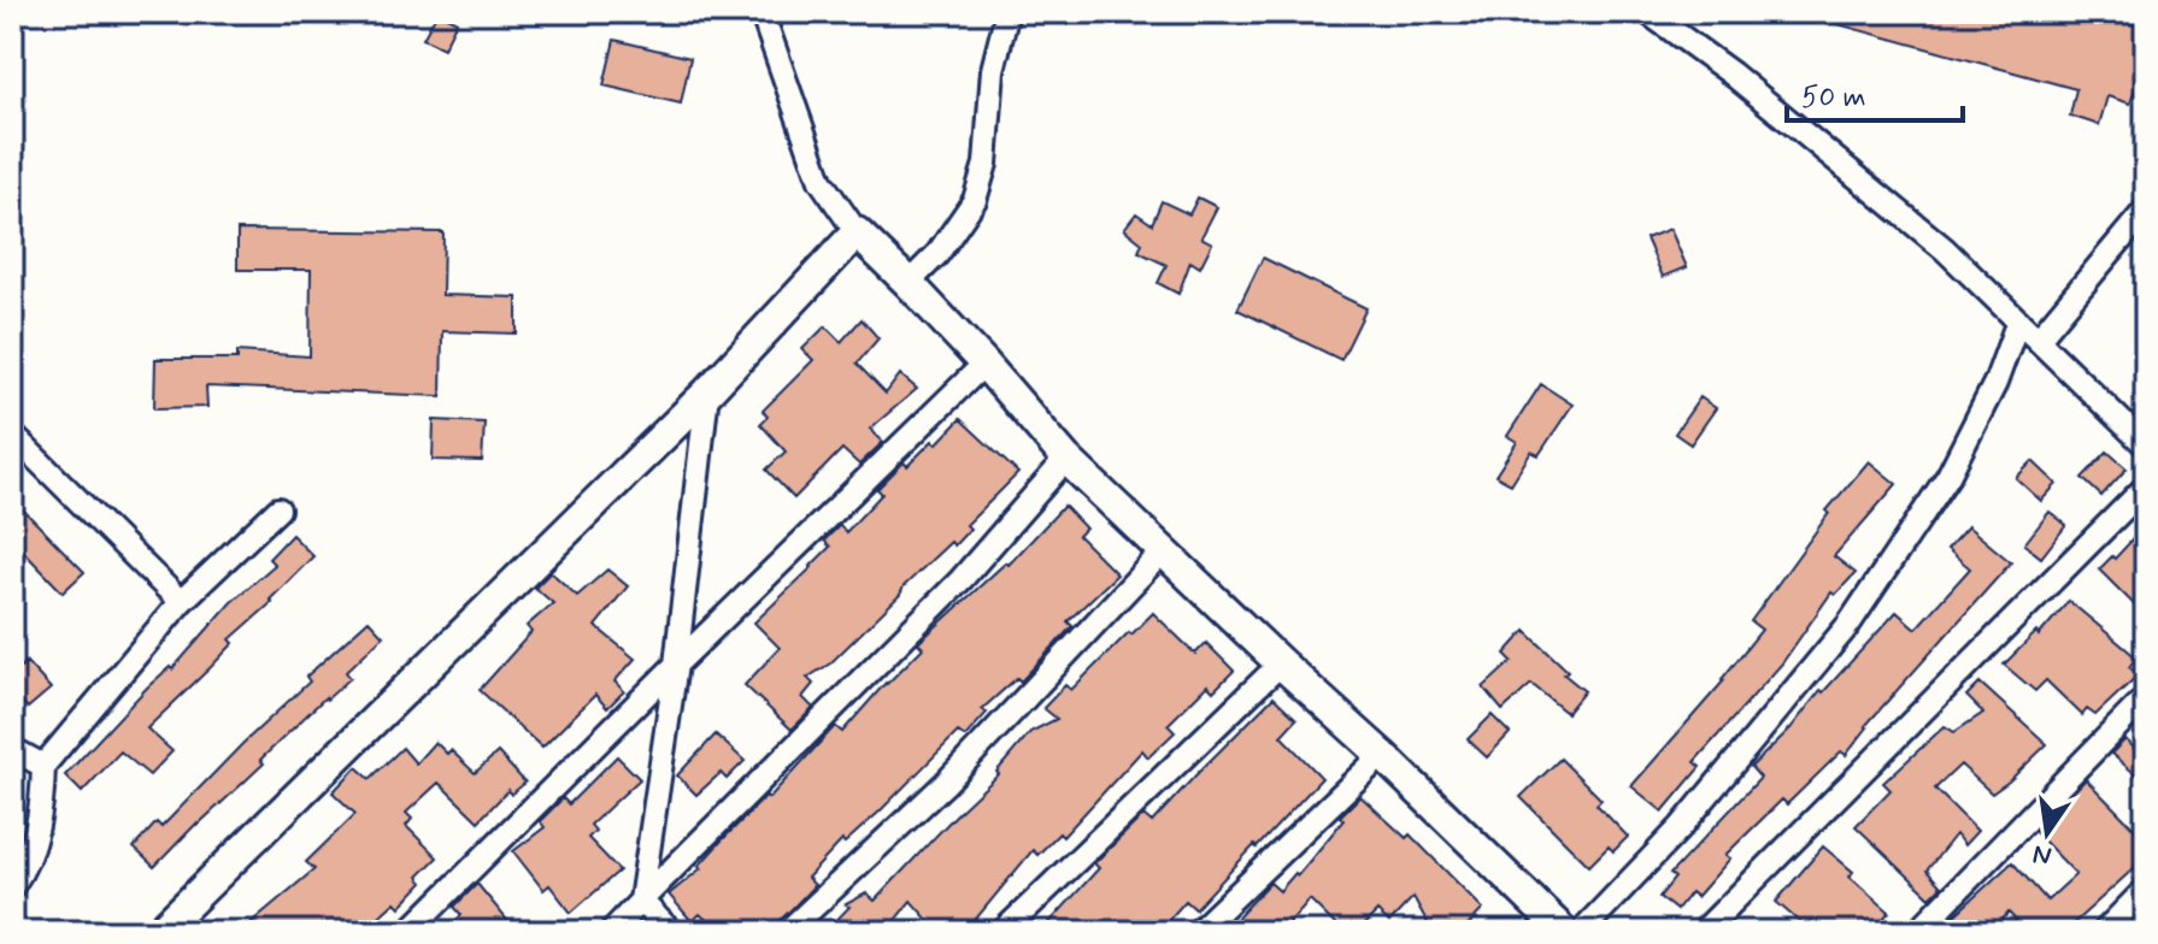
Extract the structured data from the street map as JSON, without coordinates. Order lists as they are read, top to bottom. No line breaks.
{"scale_bar":"50 m","north":"bottom"}
